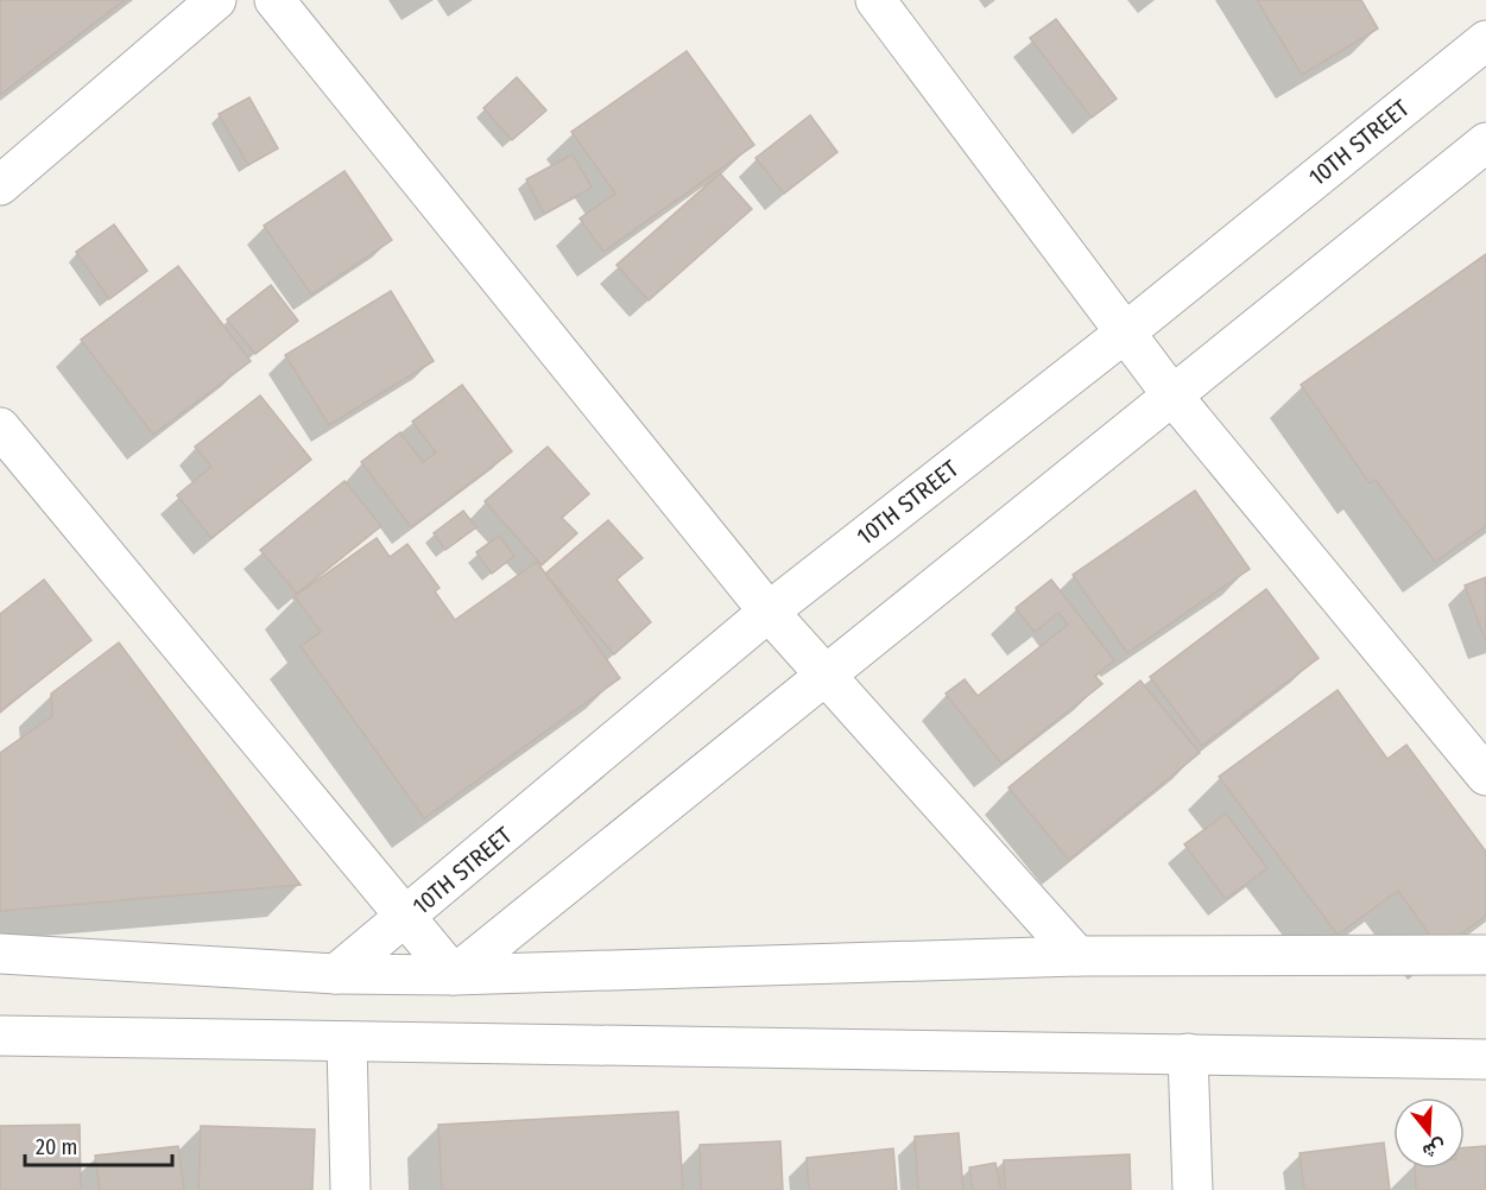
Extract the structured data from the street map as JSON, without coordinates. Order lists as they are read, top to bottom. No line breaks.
{"streets":{"street":["10TH STREET"]},"scale_bar":"20 m","north":"bottom"}
